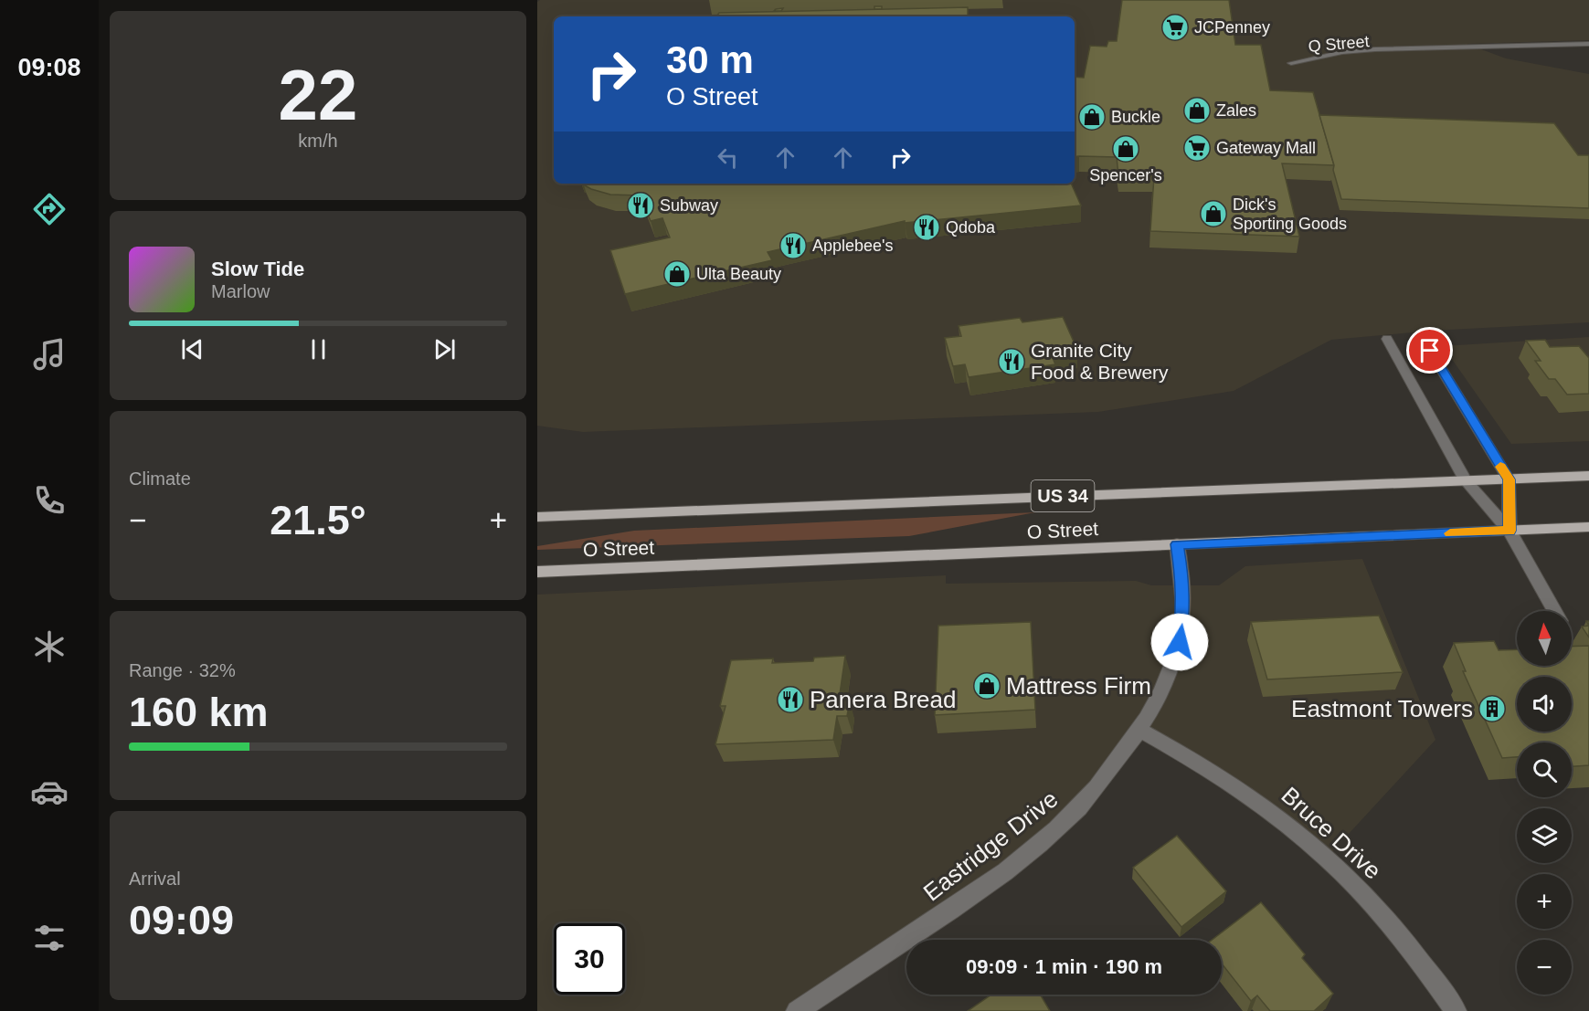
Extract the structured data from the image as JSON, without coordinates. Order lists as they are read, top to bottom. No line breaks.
{"streets":{"main road":["US 34","O Street"],"street":["Q Street","Bruce Drive","Eastridge Drive"]},"crossings":[["O Street","Eastridge Drive"],["Bruce Drive","Eastridge Drive"]],"places":{"supermarket":["JCPenney","Gateway Mall"],"shop":["Zales","Buckle","Spencer's","Dick's Sporting Goods","Ulta Beauty","Mattress Firm"],"restaurant":["Subway","Qdoba","Applebee's","Granite City Food & Brewery","Panera Bread"],"building":["Eastmont Towers"]},"north":"top","page":{"tabs":"09:08","tile":[["22","km/h"],"Climate",["Range · 32%","160 km"],["Arrival","09:09"]],"turn":["30 m","O Street"],"song":["Slow Tide","Marlow"],"heat":["−","21.5°","+"],"map_buttons":["+","−"],"limit":"30","trip":"09:09 · 1 min · 190 m"}}
